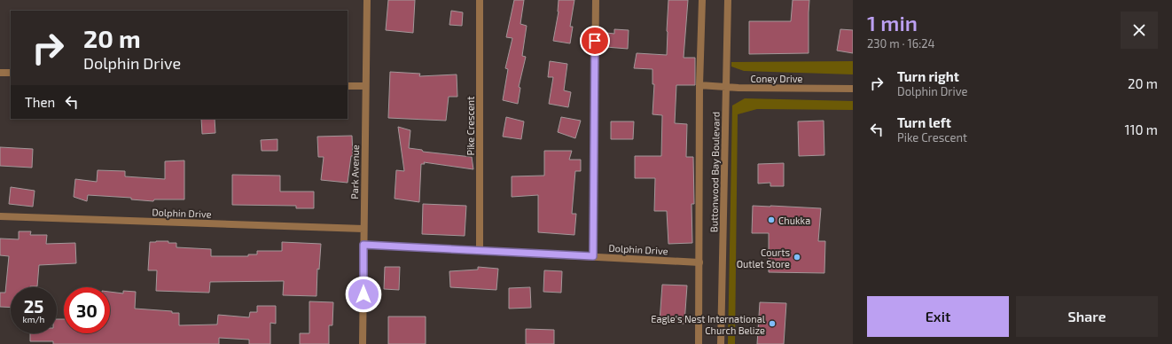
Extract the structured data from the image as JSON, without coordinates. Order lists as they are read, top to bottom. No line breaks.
{"streets":{"street":["Coney Drive","Pike Crescent","Park Avenue","Buttonwood Bay Boulevard","Dolphin Drive"]},"crossings":[["Coney Drive","Buttonwood Bay Boulevard"],["Pike Crescent","Dolphin Drive"],["Park Avenue","Dolphin Drive"],["Buttonwood Bay Boulevard","Dolphin Drive"]],"places":["Chukka","Courts Outlet Store","Eagle's Nest International Church Belize"],"page":{"heading":["1 min","230 m · 16:24"],"turn":["20 m","Dolphin Drive"],"list":[{"name":"Turn right","note":"Dolphin Drive","value":"20 m"},{"name":"Turn left","note":"Pike Crescent","value":"110 m"}],"then":"Then","speed":"25 km/h","limit":"30","buttons":["Exit","Share"]}}
